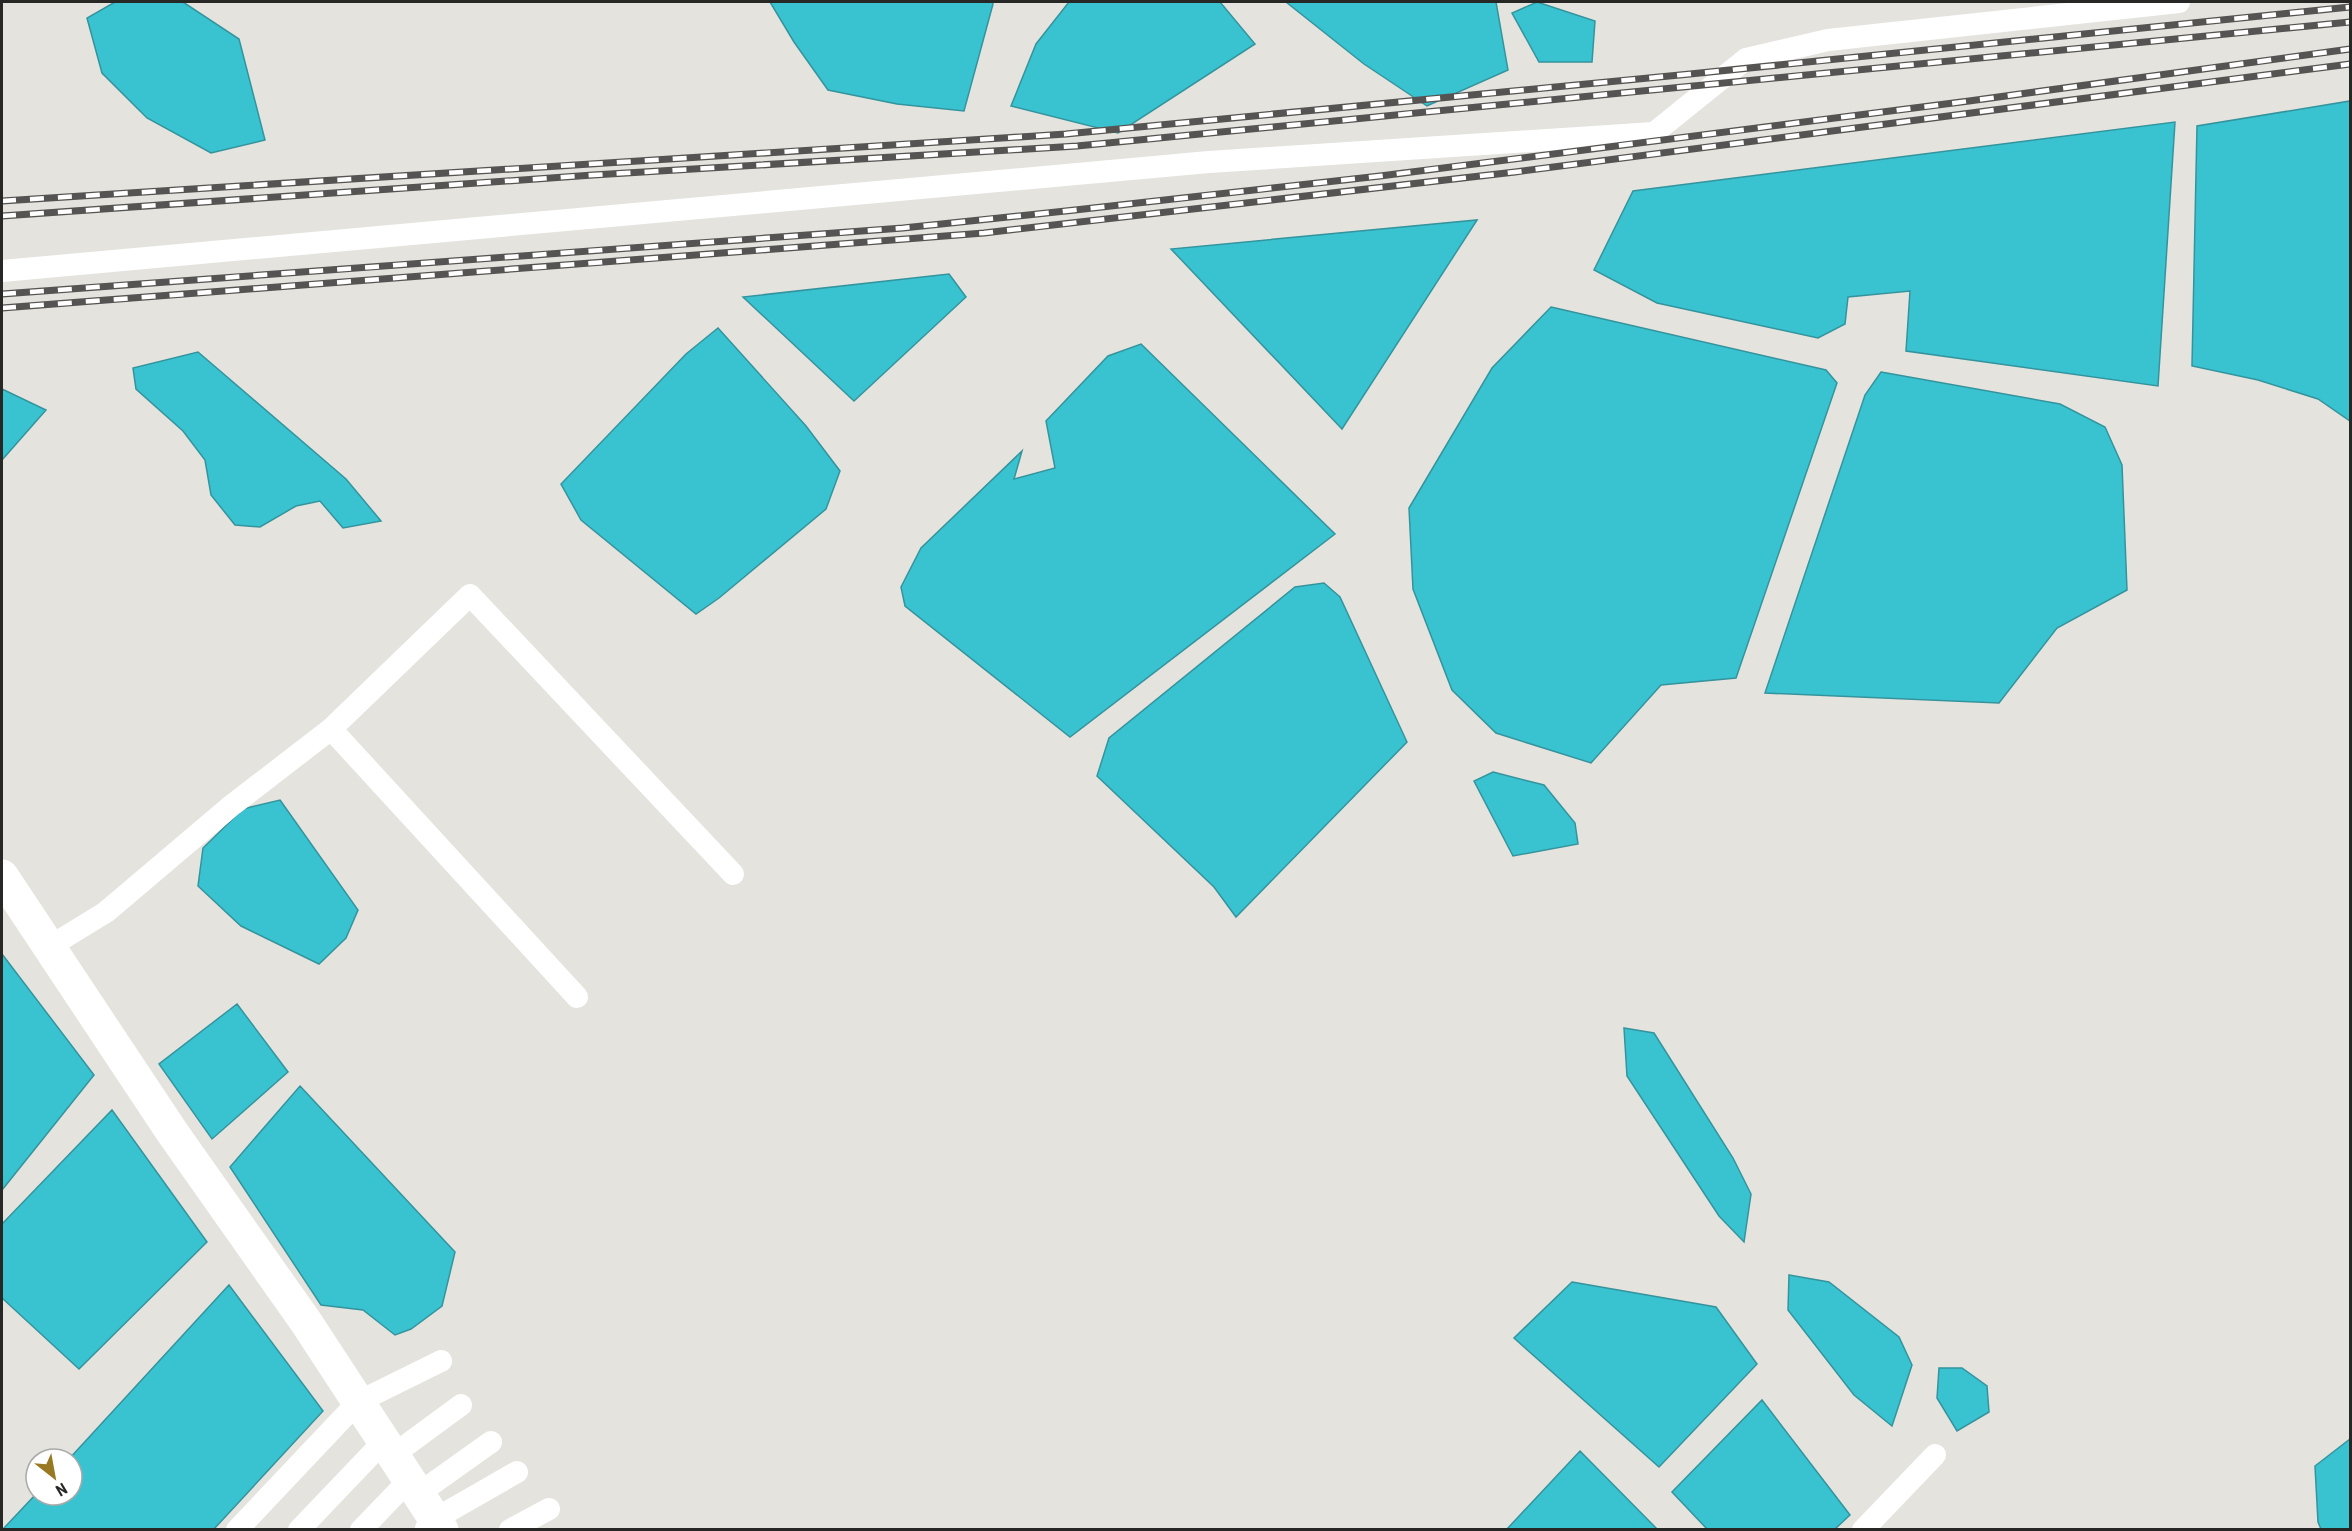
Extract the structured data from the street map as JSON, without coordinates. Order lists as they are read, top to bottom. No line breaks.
{"north":"bottom right"}
